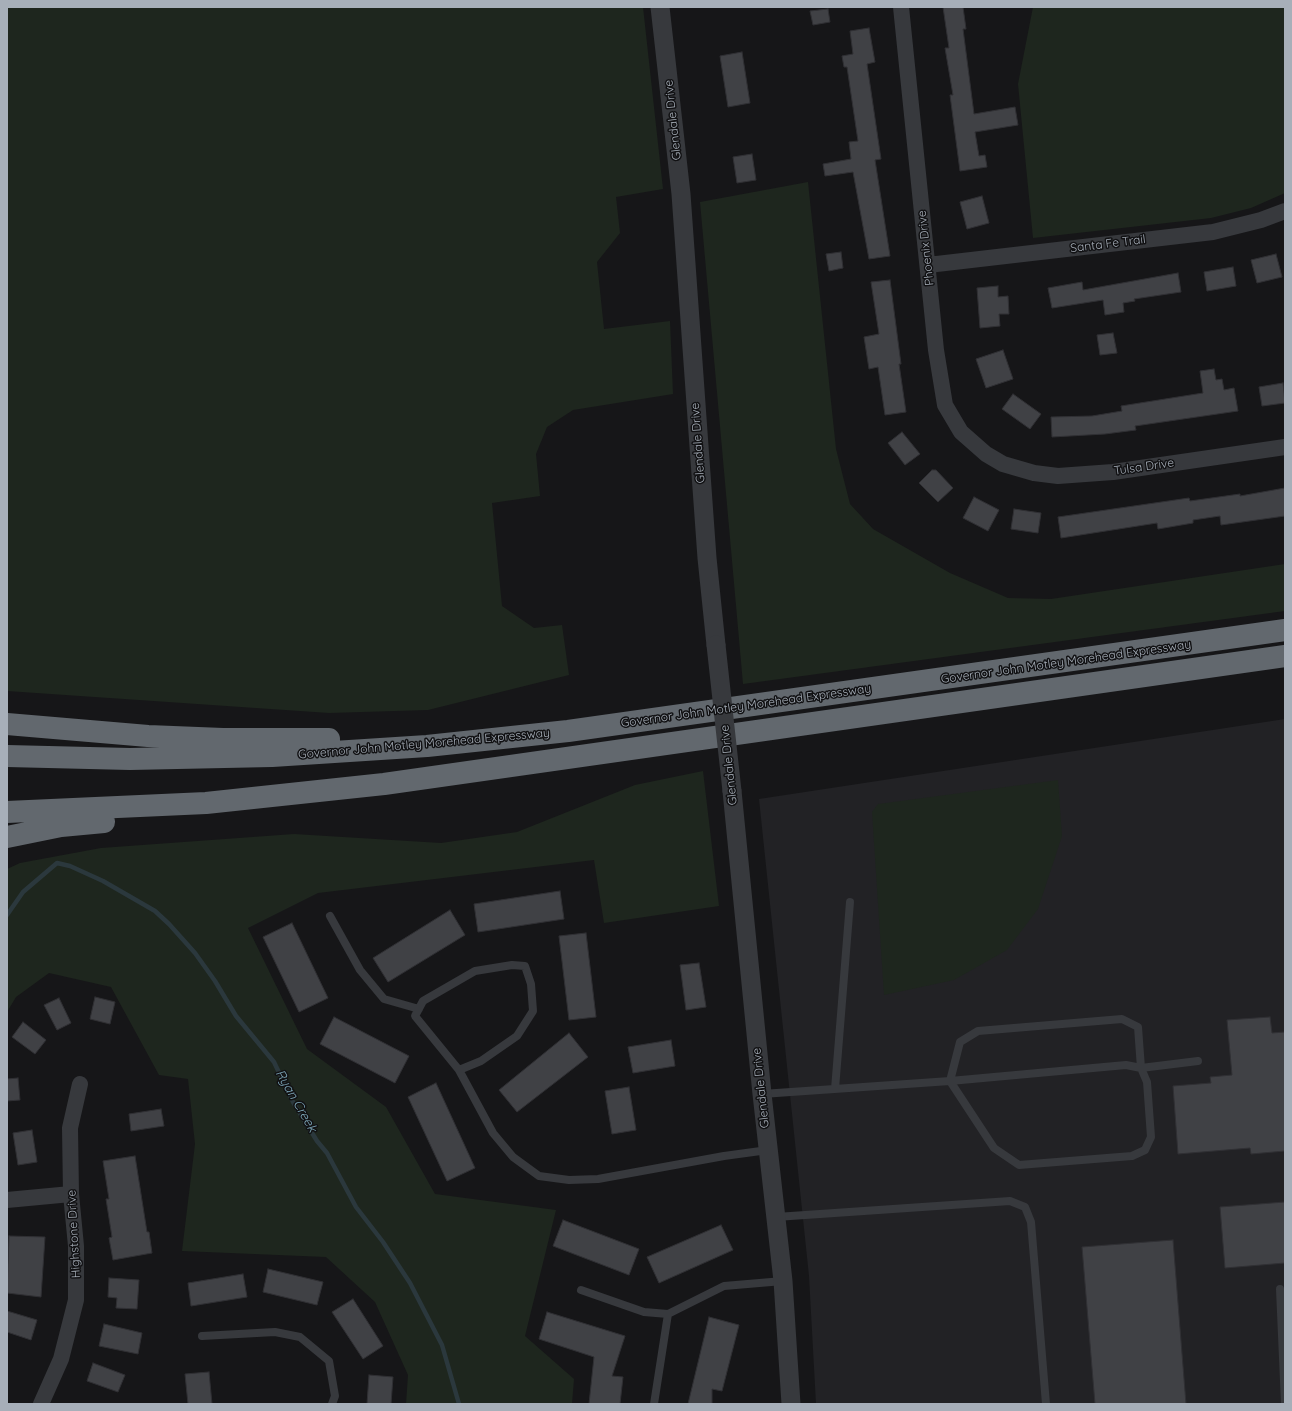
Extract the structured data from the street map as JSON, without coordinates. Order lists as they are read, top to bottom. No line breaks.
{"streets":{"highway":["Governor John Motley Morehead Expressway"],"street":["Glendale Drive","Santa Fe Trail","Phoenix Drive","Tulsa Drive","Highstone Drive"]},"crossings":[["Santa Fe Trail","Phoenix Drive"],["Phoenix Drive","Tulsa Drive"]],"water":["Ryan Creek"]}
